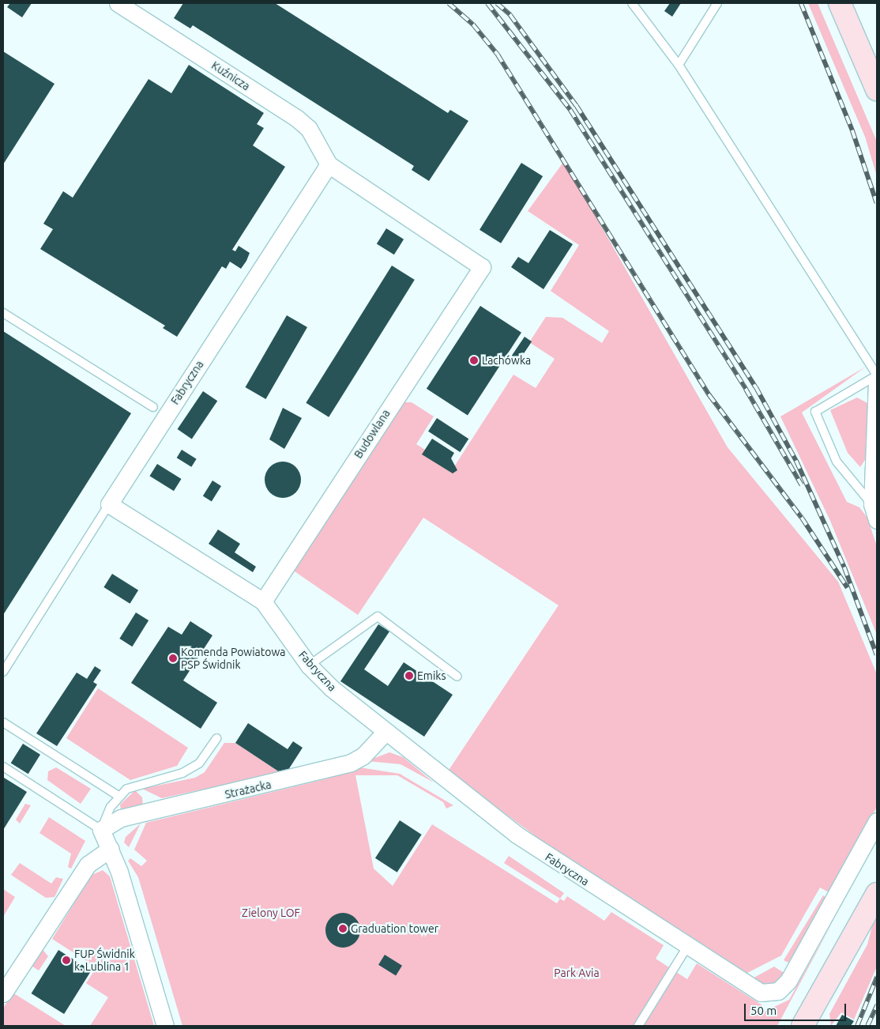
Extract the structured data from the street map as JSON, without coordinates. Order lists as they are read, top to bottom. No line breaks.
{"streets":{"street":["Kuźnicza","Fabryczna","Budowlana","Strażacka"]},"crossings":[["Kuźnicza","Fabryczna"],["Kuźnicza","Budowlana"],["Fabryczna","Budowlana"],["Fabryczna","Strażacka"]],"parks":["Zielony LOF","Park Avia"],"places":["Lachówka","Komenda Powiatowa PSP Świdnik","Emiks","Graduation tower","FUP Świdnik k. Lublina 1"],"scale_bar":"50 m"}
